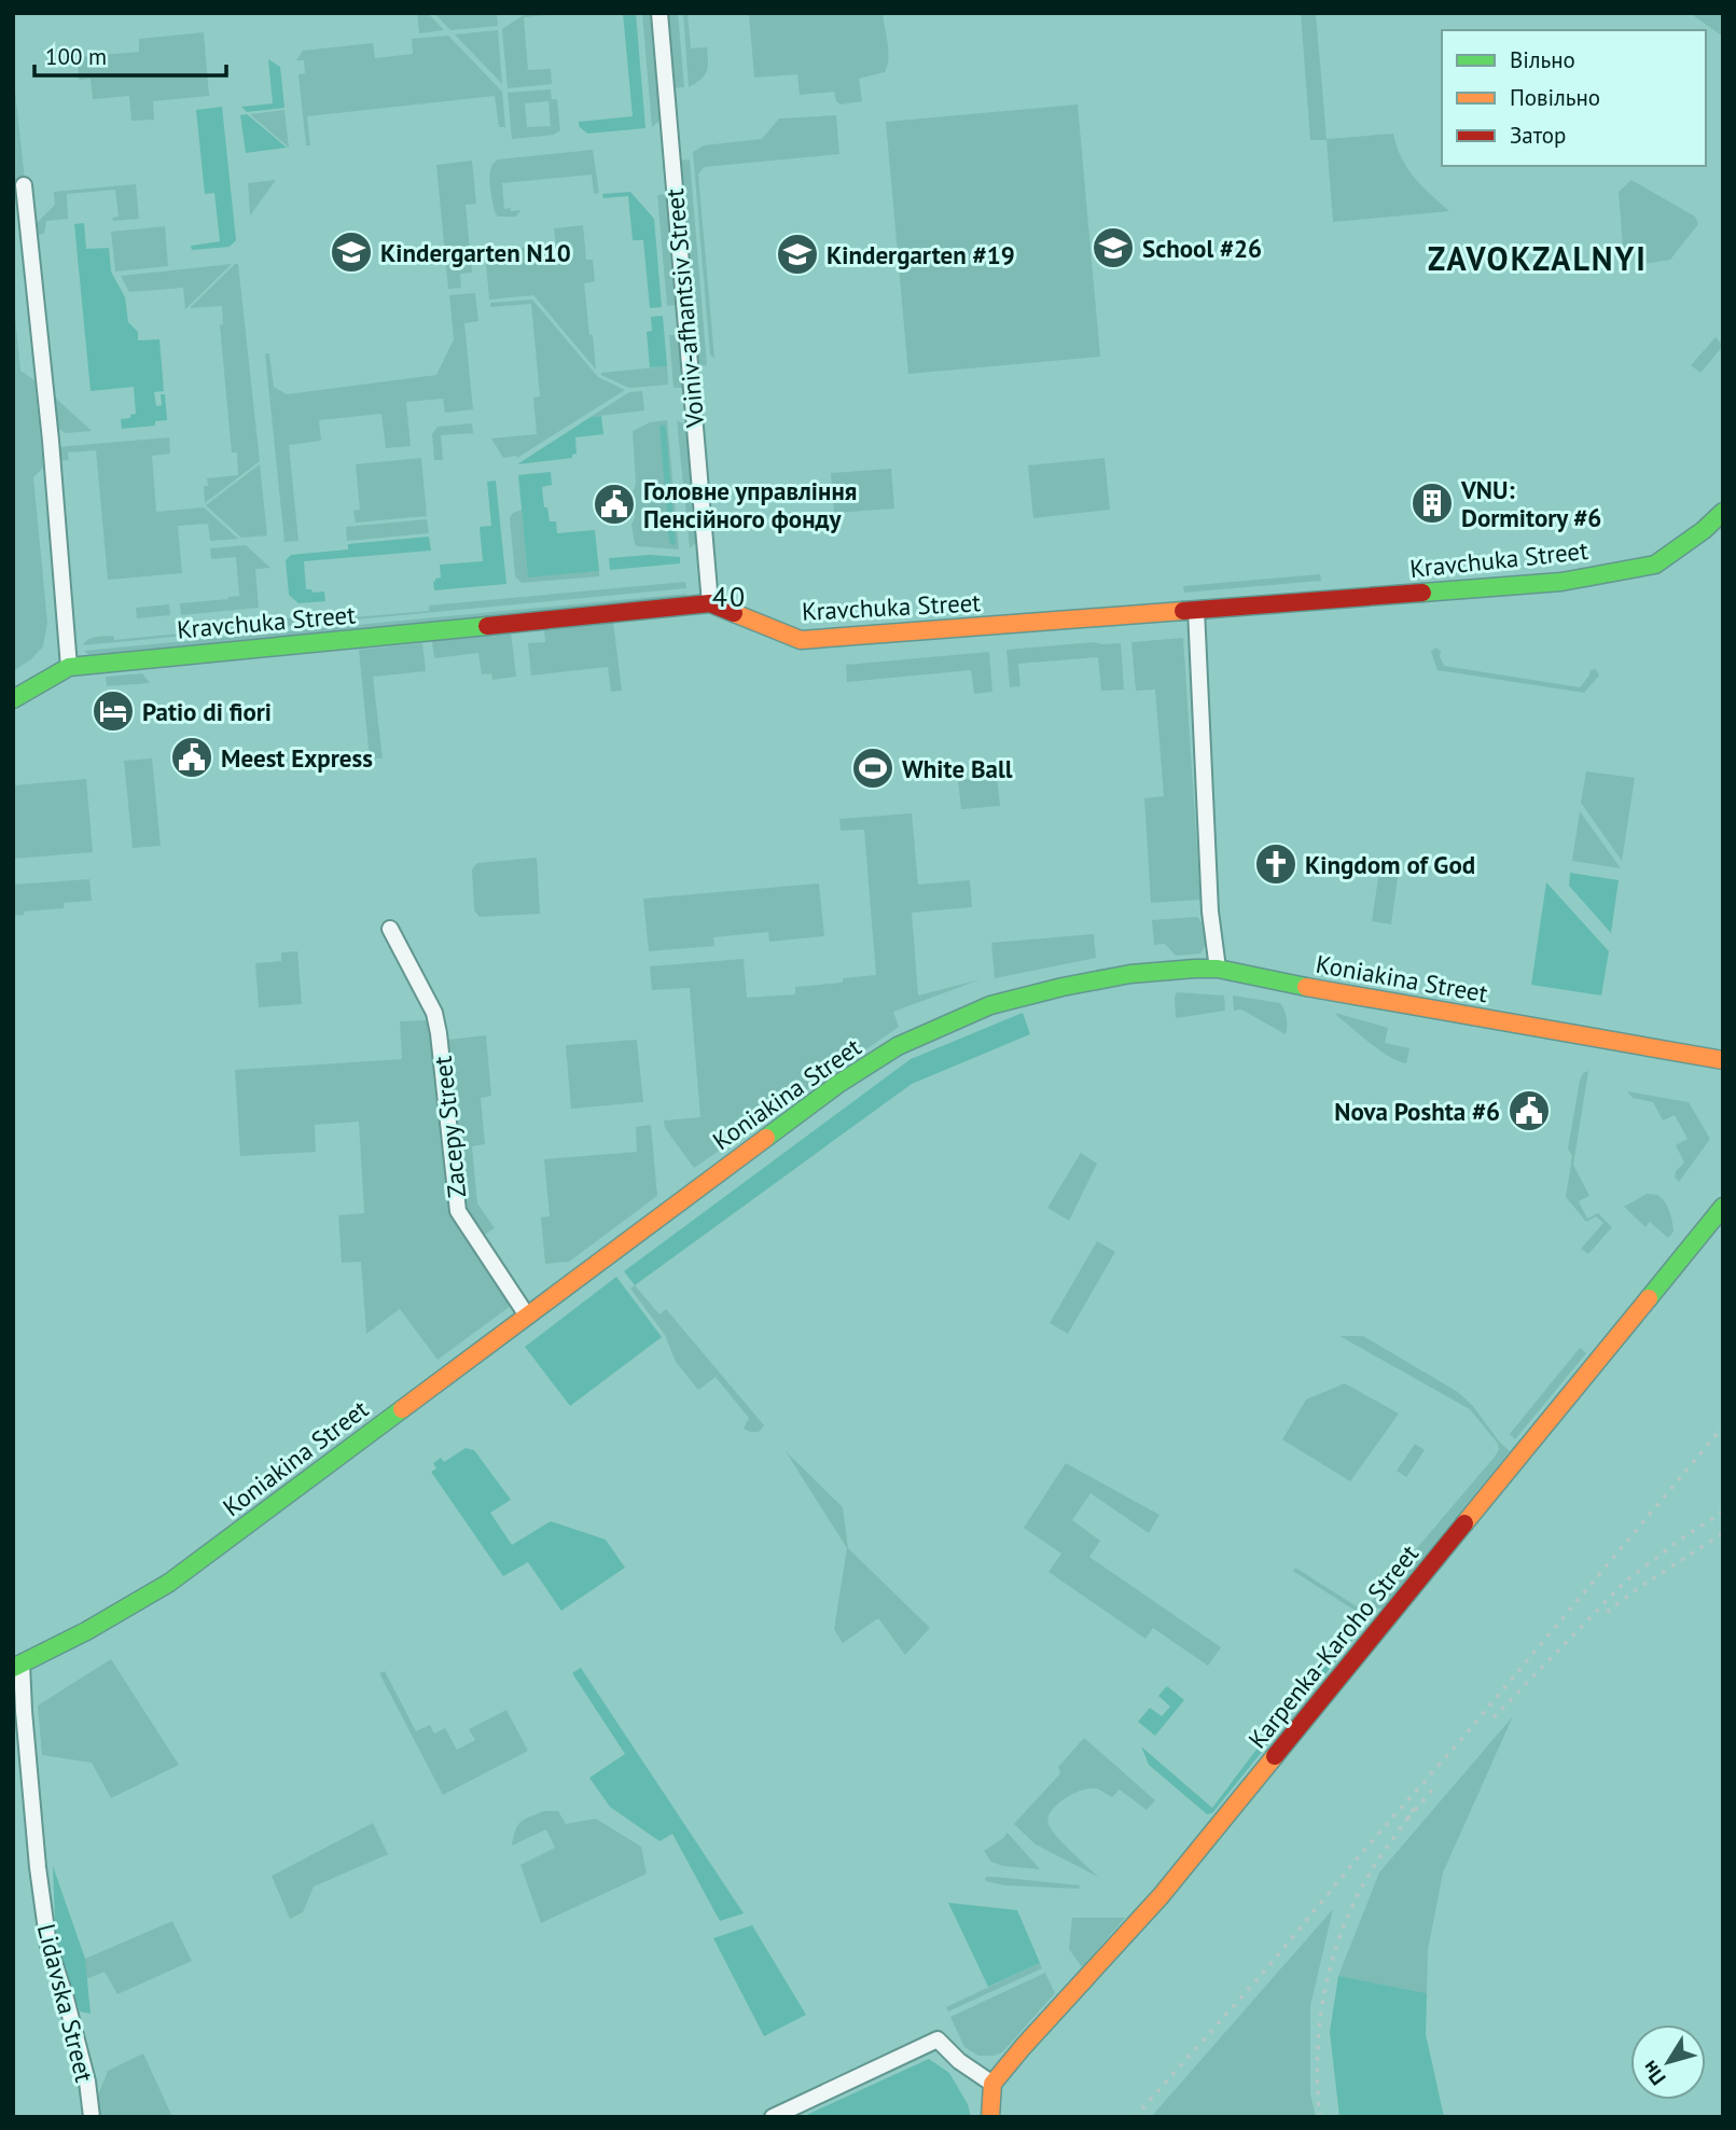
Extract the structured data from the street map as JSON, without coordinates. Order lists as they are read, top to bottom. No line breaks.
{"streets":{"main road":["Kravchuka Street","Koniakina Street","Karpenka-Karoho Street"],"street":["Voiniv-afhantsiv Street","Zacepy Street","Lidavska Street"]},"crossings":[["Voiniv-afhantsiv Street","Kravchuka Street"],["Koniakina Street","Zacepy Street"],["Koniakina Street","Lidavska Street"]],"districts":["ZAVOKZALNYI","40"],"places":{"school or university":["School #26","Kindergarten N10","Kindergarten #19"],"building":["VNU: Dormitory #6"],"public building":["Головне управління Пенсійного фонду","Meest Express","Nova Poshta #6"],"hotel":["Patio di fiori"],"sports":["White Ball"],"church":["Kingdom of God"]},"legend":["Вільно","Повільно","Затор"],"scale_bar":"100 m","north":"bottom left"}
